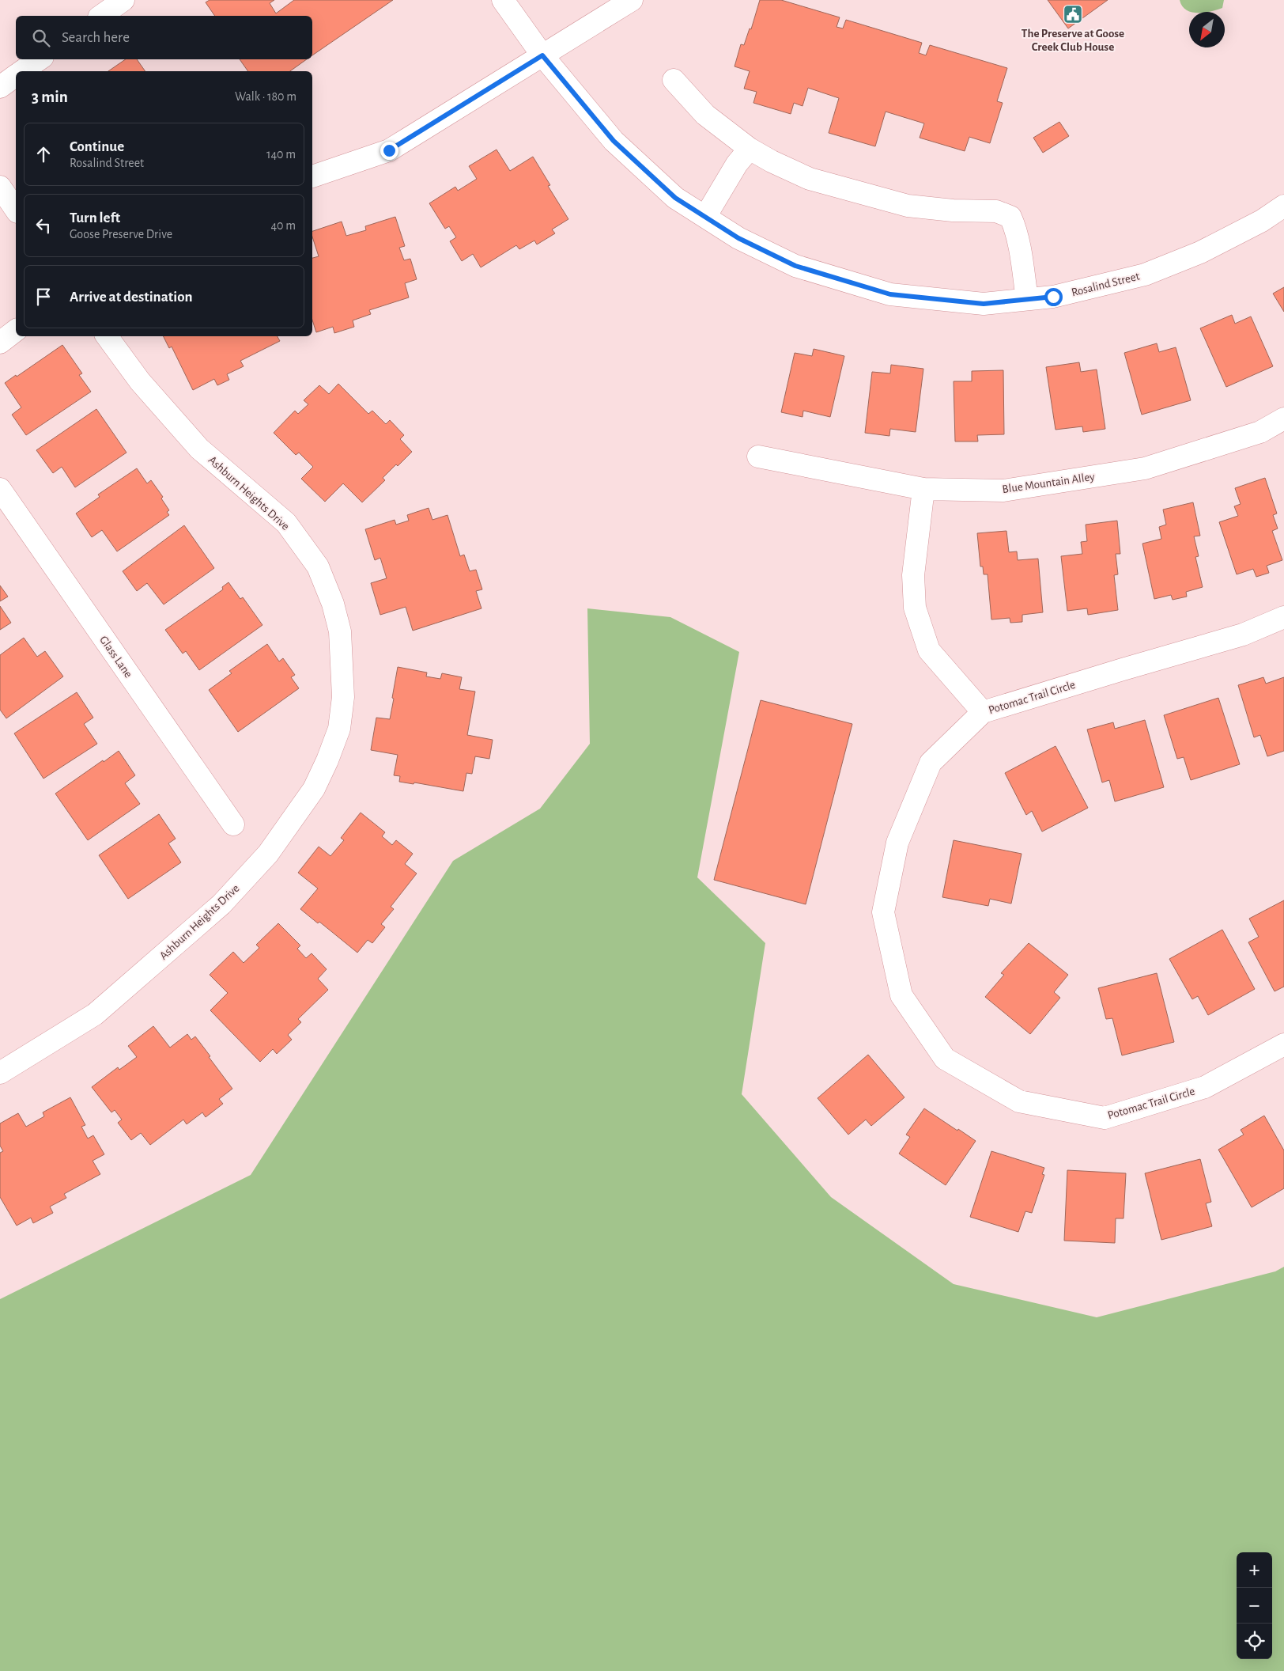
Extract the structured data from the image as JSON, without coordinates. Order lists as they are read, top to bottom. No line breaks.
{"streets":{"street":["Rosalind Street","Blue Mountain Alley","Ashburn Heights Drive","Glass Lane","Potomac Trail Circle"]},"places":{"public building":["The Preserve at Goose Creek Club House"]},"north":"bottom left","page":{"search":"Search here","heading":["3 min","Walk · 180 m"],"list":[["Continue","Rosalind Street","140 m"],["Turn left","Goose Preserve Drive","40 m"],"Arrive at destination"],"map_buttons":["+","−"]}}
